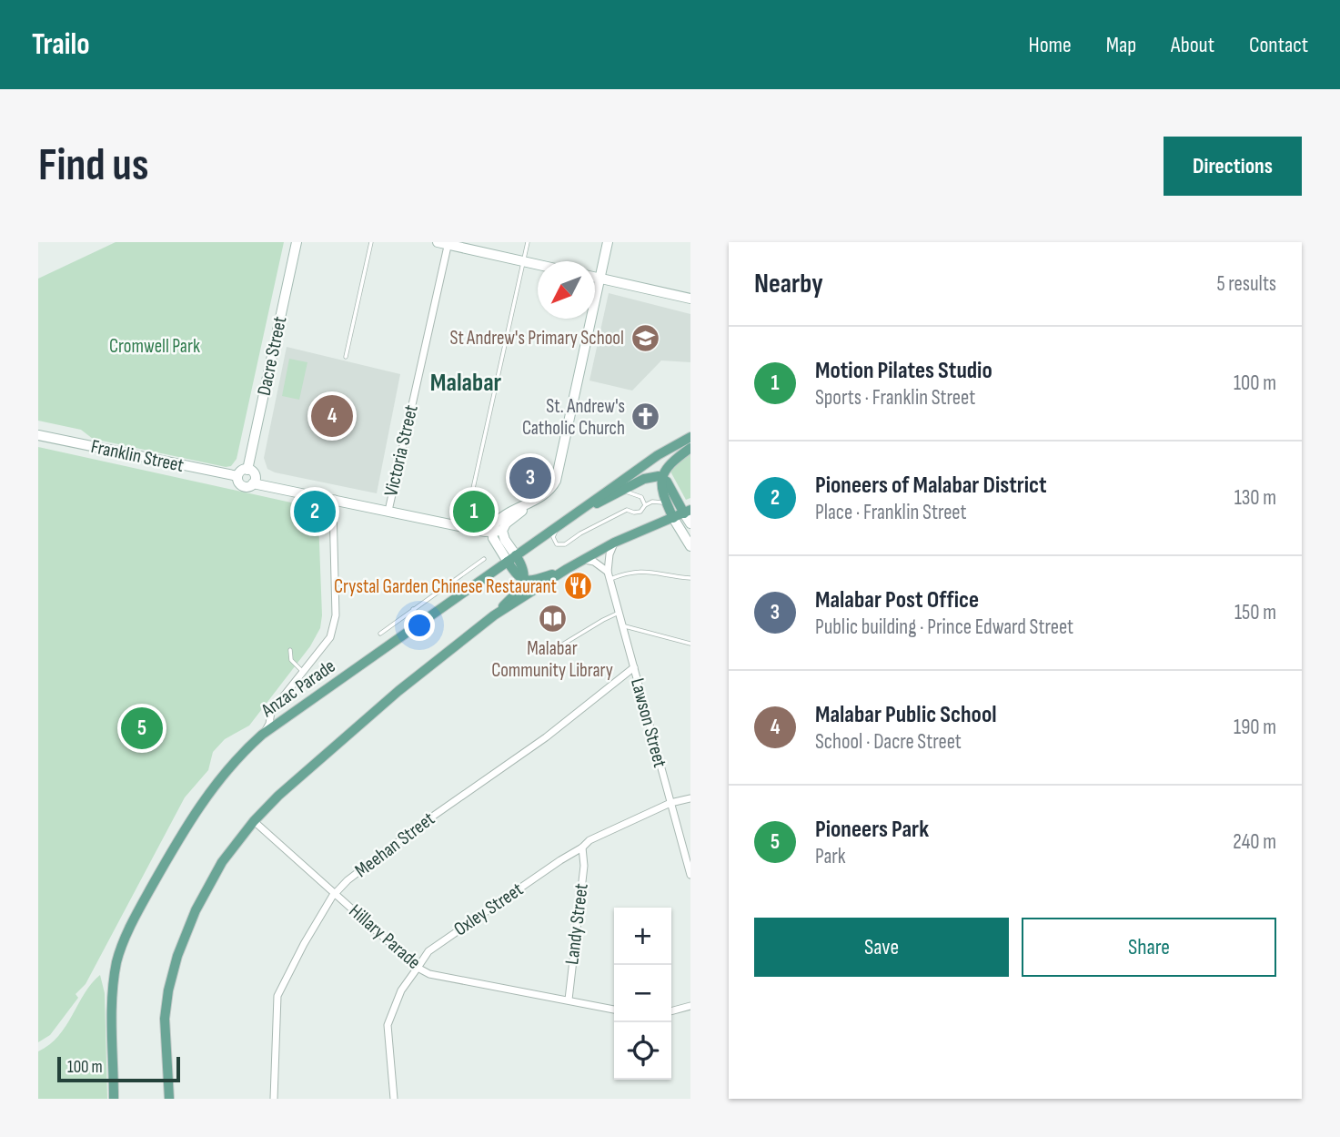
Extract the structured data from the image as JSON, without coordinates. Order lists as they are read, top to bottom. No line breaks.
{"streets":{"main road":["Anzac Parade"],"street":["Dacre Street","Victoria Street","Franklin Street","Lawson Street","Meehan Street","Oxley Street","Landy Street","Hillary Parade"]},"crossings":[["Dacre Street","Franklin Street"],["Lawson Street","Meehan Street"],["Lawson Street","Oxley Street"],["Meehan Street","Hillary Parade"],["Oxley Street","Landy Street"],["Oxley Street","Hillary Parade"],["Landy Street","Hillary Parade"]],"districts":["Malabar"],"parks":["Cromwell Park"],"places":{"school or university":["St Andrew's Primary School"],"church":["St. Andrew's Catholic Church"],"restaurant":["Crystal Garden Chinese Restaurant"],"library":["Malabar Community Library"]},"scale_bar":"100 m","north":"bottom left","page":{"header":"Trailo","nav":["Home","Map","About","Contact"],"buttons":["Directions",["Save","Share"]],"title":"Find us","heading":["Nearby","5 results"],"list":[{"mark":"1","name":"Motion Pilates Studio","note":"Sports · Franklin Street","value":"100 m"},{"mark":"2","name":"Pioneers of Malabar District","note":"Place · Franklin Street","value":"130 m"},{"mark":"3","name":"Malabar Post Office","note":"Public building · Prince Edward Street","value":"150 m"},{"mark":"4","name":"Malabar Public School","note":"School · Dacre Street","value":"190 m"},{"mark":"5","name":"Pioneers Park","note":"Park","value":"240 m"}],"pins":["4","3","1","2","5"],"map_buttons":["+","−"],"scale":"100 m"}}
